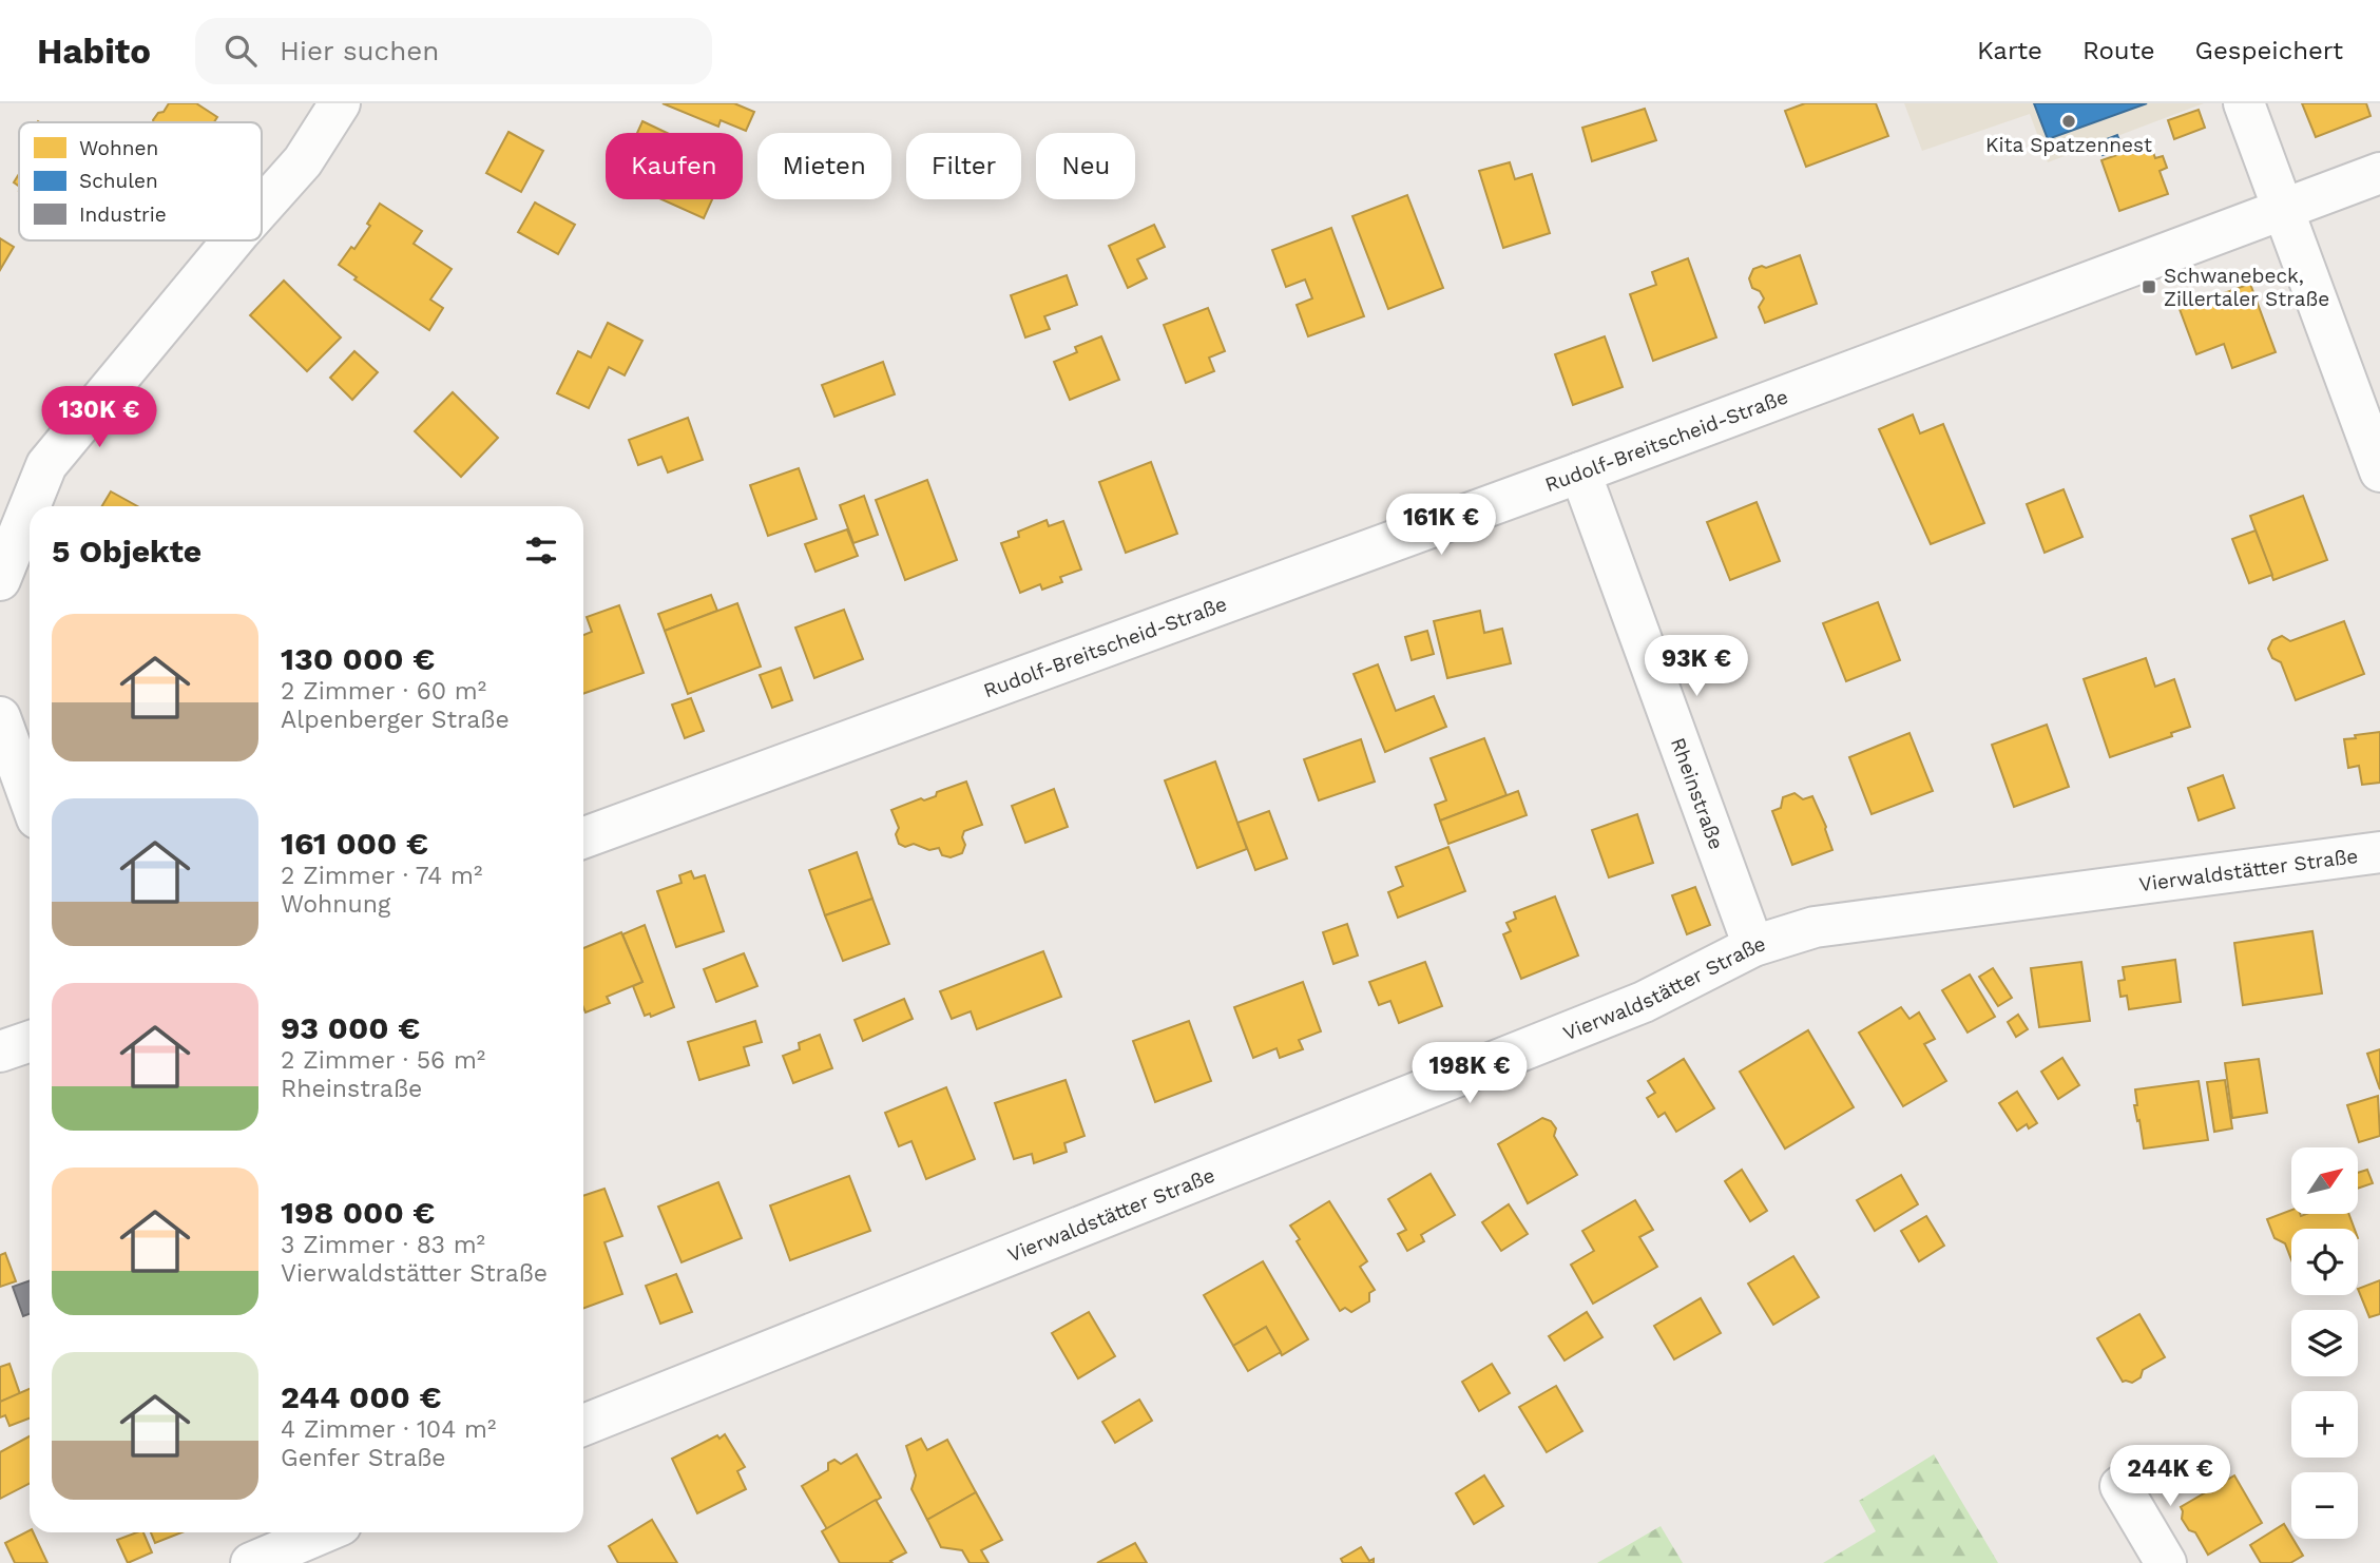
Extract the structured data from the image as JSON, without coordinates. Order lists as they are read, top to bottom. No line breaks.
{"streets":{"street":["Rudolf-Breitscheid-Straße","Rheinstraße","Vierwaldstätter Straße"]},"crossings":[["Rudolf-Breitscheid-Straße","Rheinstraße"],["Rheinstraße","Vierwaldstätter Straße"]],"places":{"other":["Kita Spatzennest"],"transit":["Schwanebeck, Zillertaler Straße"]},"legend":["Wohnen","Schulen","Industrie"],"north":"top right","page":{"header":"Habito","search":"Hier suchen","nav":["Karte","Route","Gespeichert"],"chip":["Kaufen","Mieten","Filter","Neu"],"price":["130K €","161K €","93K €","198K €","244K €"],"heading":"5 Objekte","list":[{"name":"130 000 €","note":"2 Zimmer · 60 m² · Alpenberger Straße"},{"name":"161 000 €","note":"2 Zimmer · 74 m² · Wohnung"},{"name":"93 000 €","note":"2 Zimmer · 56 m² · Rheinstraße"},{"name":"198 000 €","note":"3 Zimmer · 83 m² · Vierwaldstätter Straße"},{"name":"244 000 €","note":"4 Zimmer · 104 m² · Genfer Straße"}],"map_buttons":["+","−"]}}
